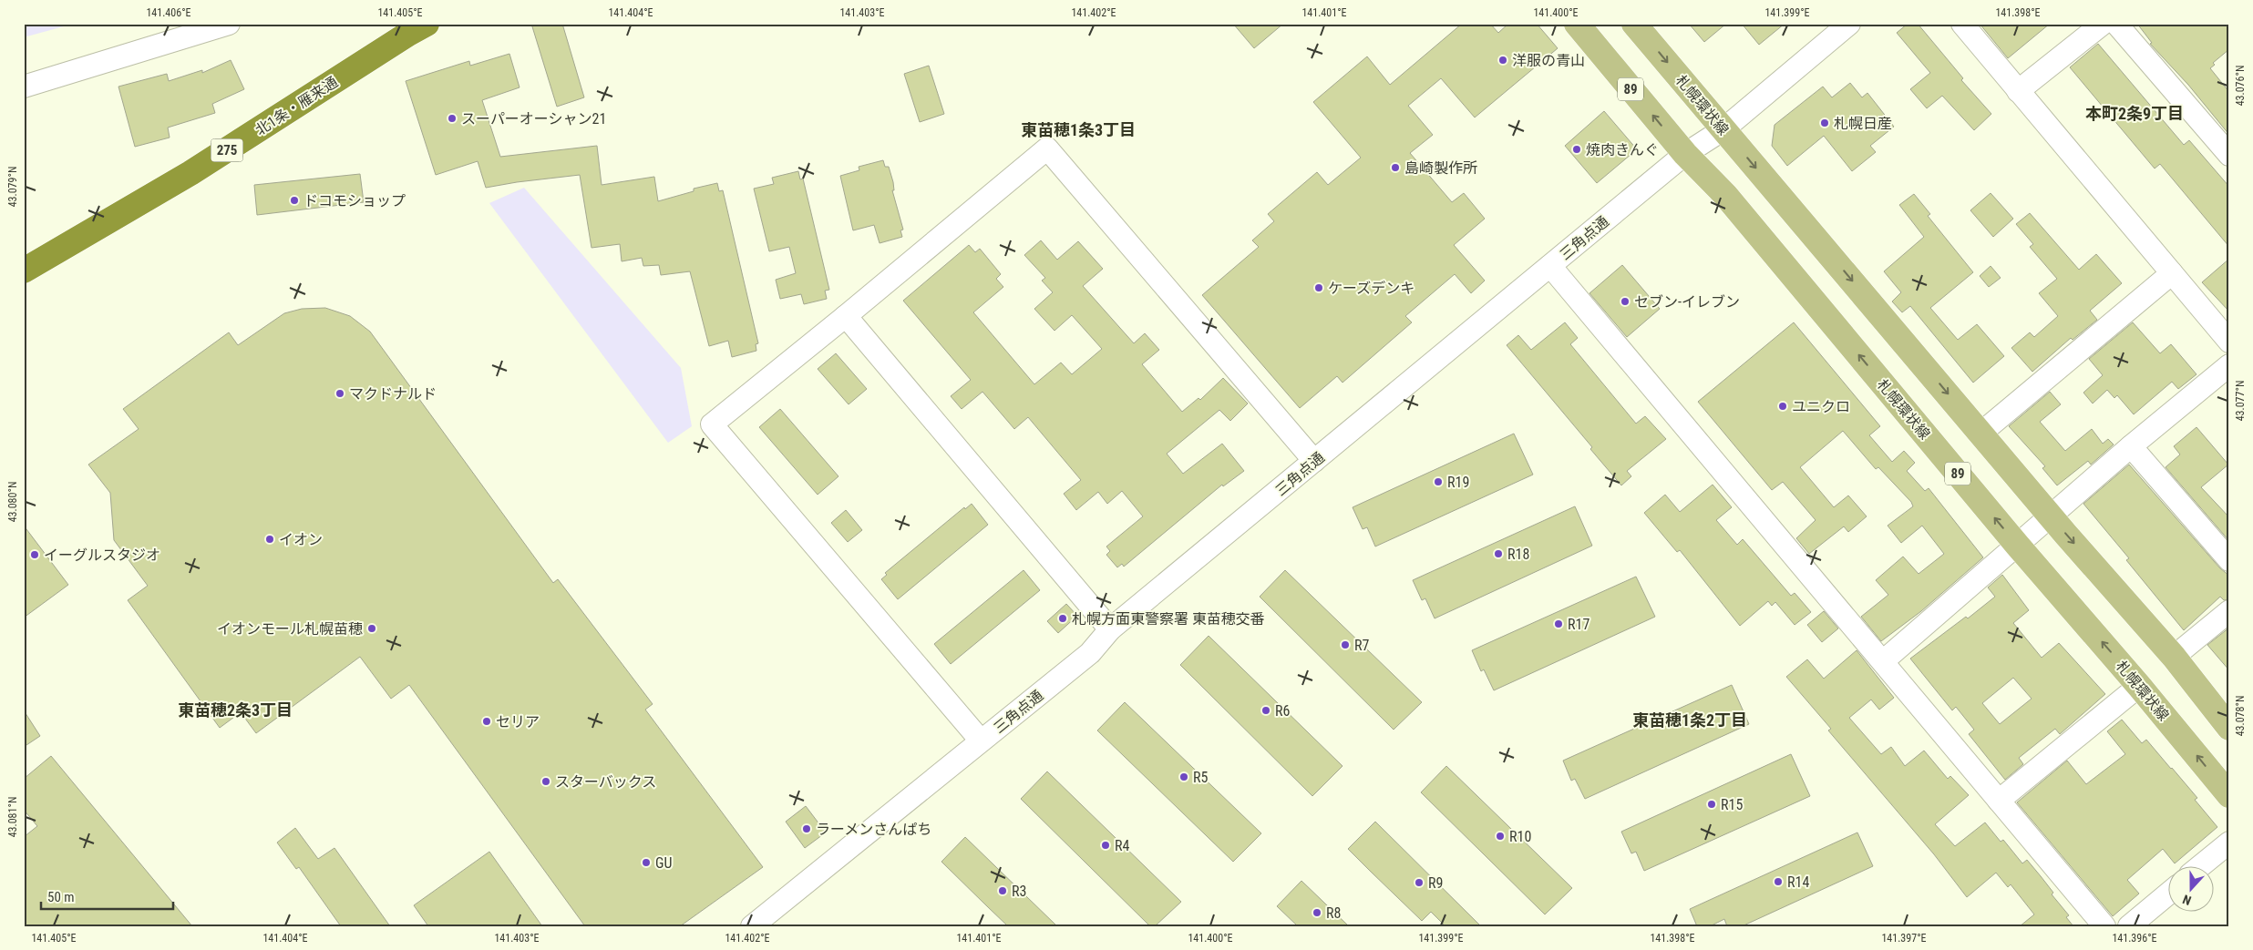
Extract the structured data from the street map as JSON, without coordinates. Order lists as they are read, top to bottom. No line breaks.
{"streets":{"highway":["北1条・雁来通","275"],"main road":["89","札幌環状線"],"street":["三角点通"]},"crossings":[["札幌環状線","三角点通"]],"districts":["本町2条9丁目","東苗穂1条3丁目","東苗穂2条3丁目","東苗穂1条2丁目"],"places":["洋服の青山","スーパーオーシャン21","札幌日産","焼肉きんぐ","島崎製作所","ドコモショップ","ケーズデンキ","セブン-イレブン","マクドナルド","ユニクロ","R19","イオン","R18","イーグルスタジオ","札幌方面東警察署 東苗穂交番","R17","イオンモール札幌苗穂","R7","R6","セリア","R5","スターバックス","R15","ラーメンさんぱち","R10","R4","GU","R14","R9","R3","R8"],"scale_bar":"50 m","north":"bottom","coordinates":["141.406°E","141.405°E","141.404°E","141.403°E","141.402°E","141.401°E","141.400°E","141.399°E","141.398°E","43.076°N","43.079°N","43.077°N","43.080°N","43.078°N","43.081°N","141.397°E","141.396°E"]}
